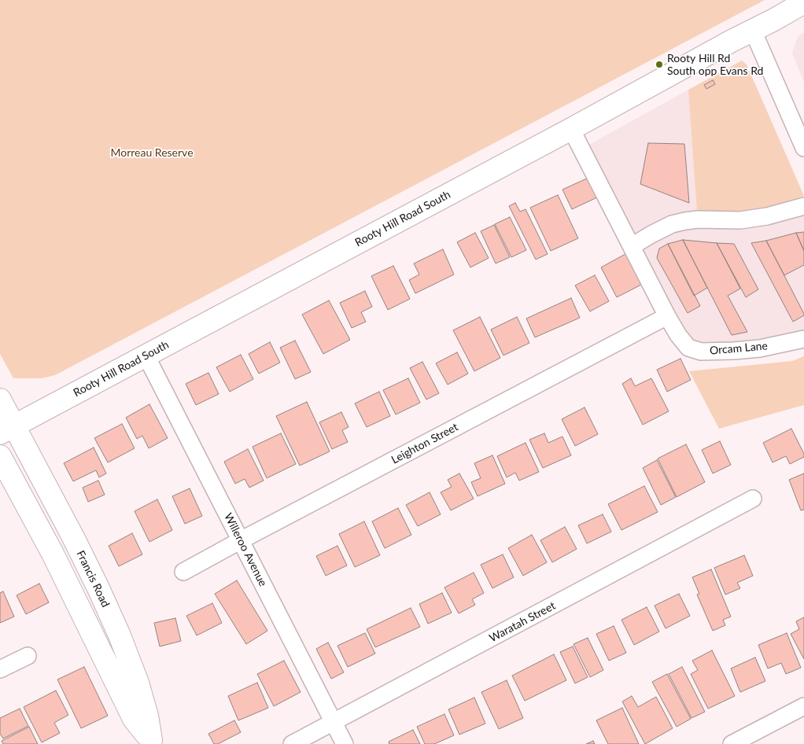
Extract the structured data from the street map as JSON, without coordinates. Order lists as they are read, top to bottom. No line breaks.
{"streets":{"main road":["Rooty Hill Road South","Francis Road"],"street":["Orcam Lane","Leighton Street","Willeroo Avenue","Waratah Street"]},"crossings":[["Rooty Hill Road South","Orcam Lane"],["Rooty Hill Road South","Willeroo Avenue"],["Rooty Hill Road South","Francis Road"],["Orcam Lane","Leighton Street"],["Leighton Street","Willeroo Avenue"],["Willeroo Avenue","Waratah Street"]],"parks":["Morreau Reserve"],"places":["Rooty Hill Rd South opp Evans Rd"]}
